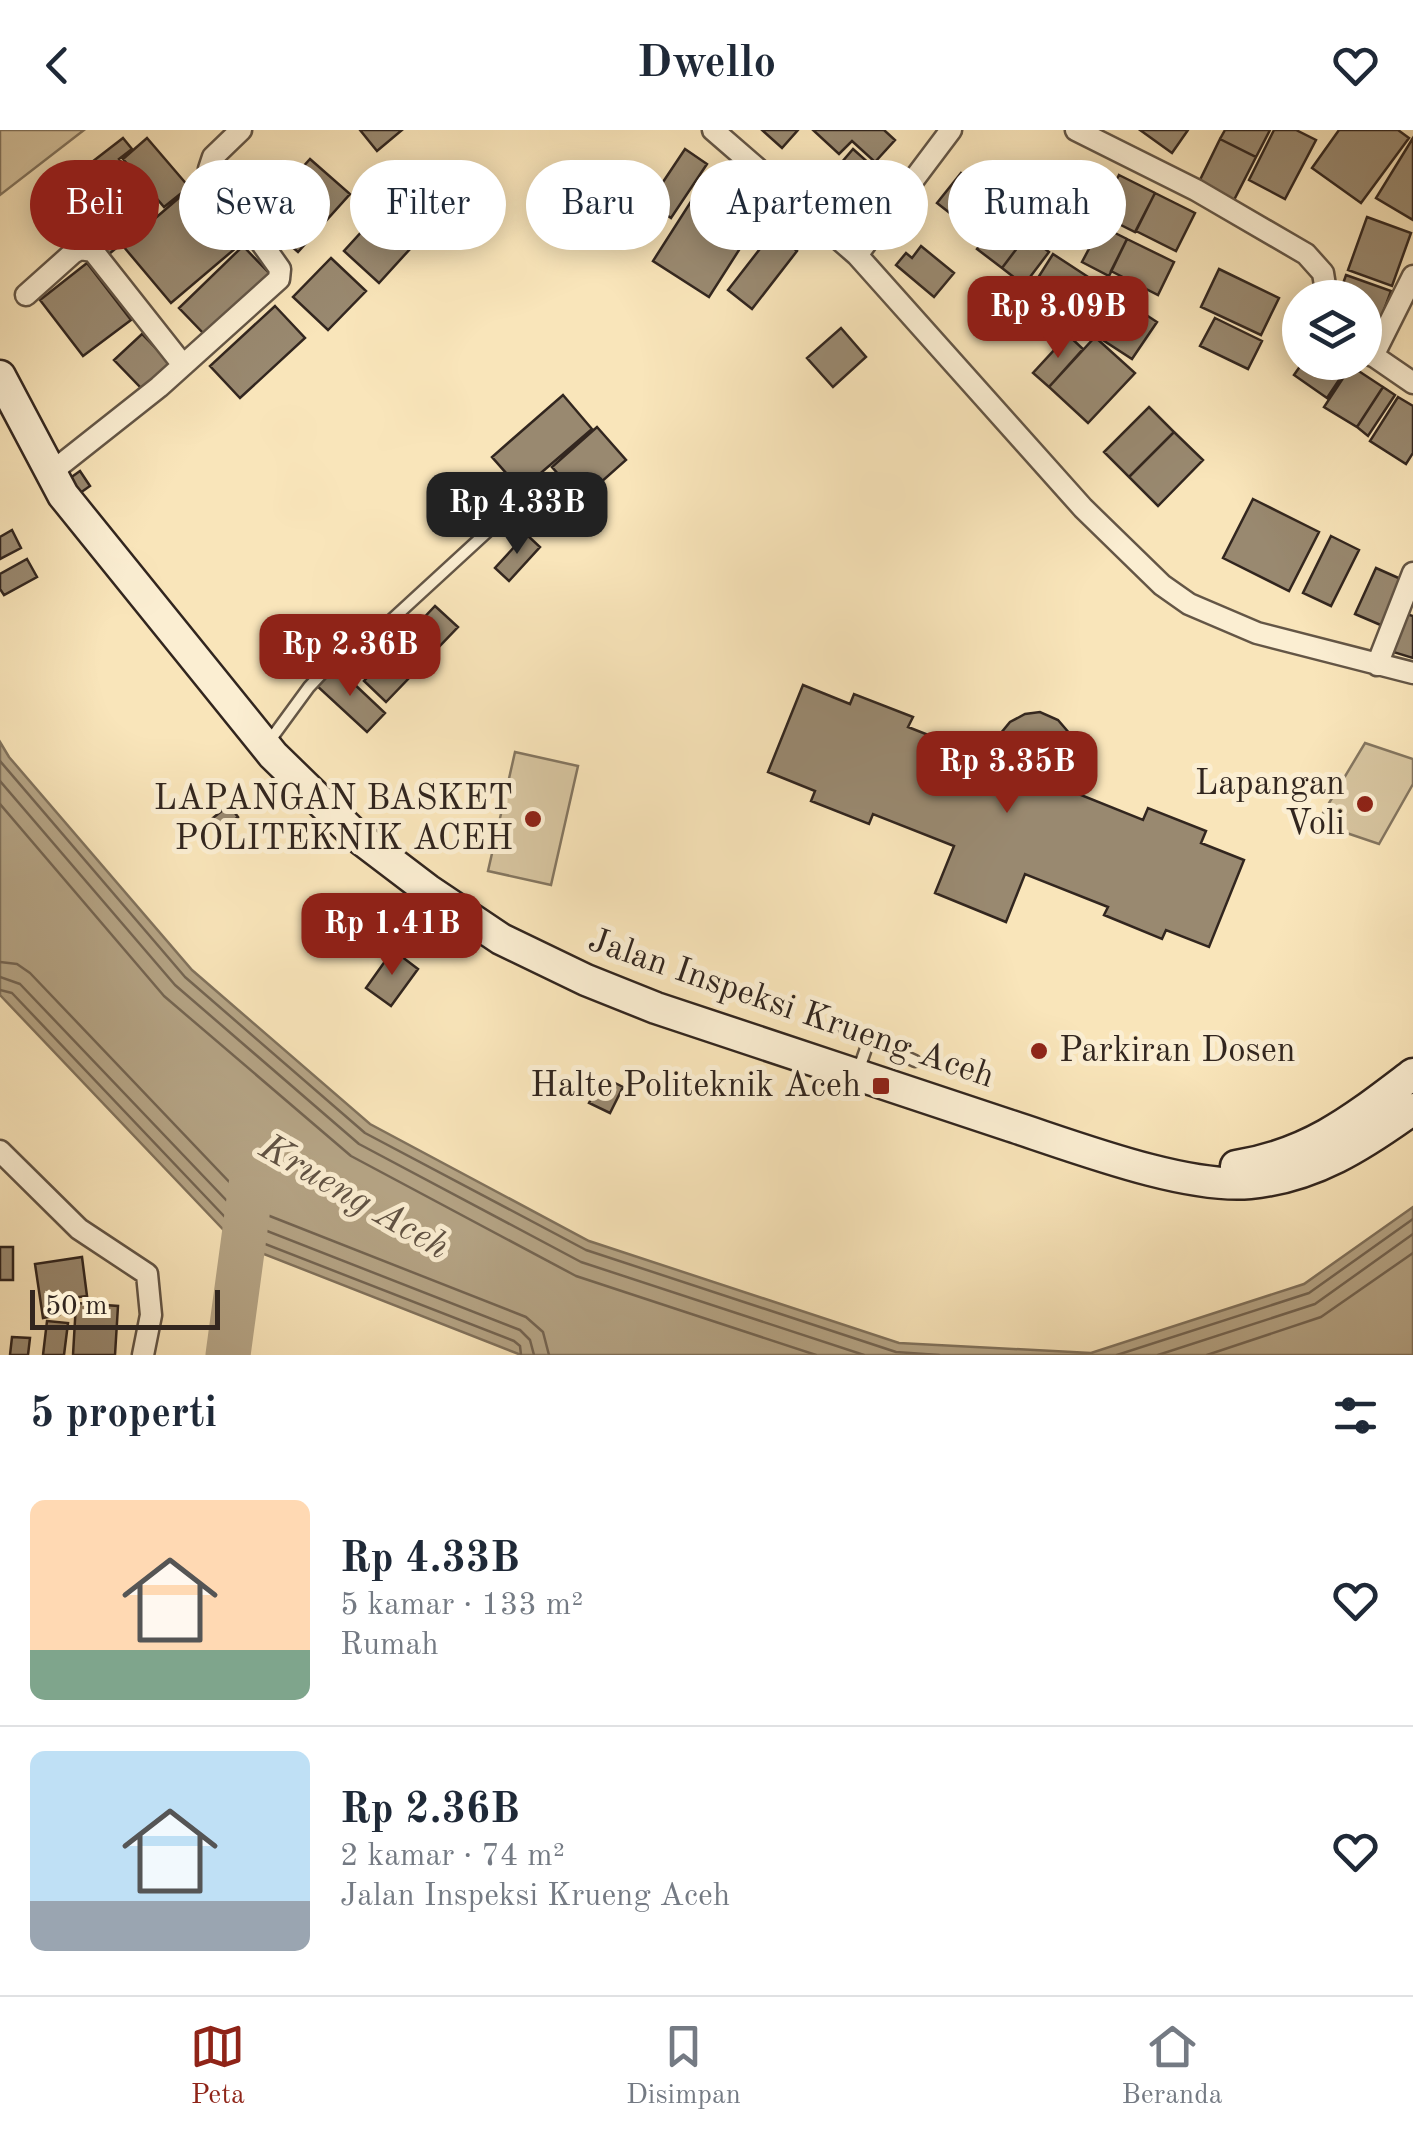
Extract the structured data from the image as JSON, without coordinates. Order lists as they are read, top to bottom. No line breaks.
{"streets":{"street":["Jalan Inspeksi Krueng Aceh"]},"water":["Krueng Aceh"],"places":{"other":["Lapangan Voli","LAPANGAN BASKET POLITEKNIK ACEH","Parkiran Dosen"],"transit":["Halte Politeknik Aceh"]},"scale_bar":"50 m","page":{"header":"Dwello","chip":["Beli","Sewa","Filter","Baru","Apartemen","Rumah"],"price":["Rp 3.09B","Rp 4.33B","Rp 2.36B","Rp 3.35B","Rp 1.41B"],"scale":"50 m","heading":"5 properti","list":[{"name":"Rp 4.33B","note":"5 kamar · 133 m² · Rumah"},{"name":"Rp 2.36B","note":"2 kamar · 74 m² · Jalan Inspeksi Krueng Aceh"}],"tabs":["Peta","Disimpan","Beranda"]}}
